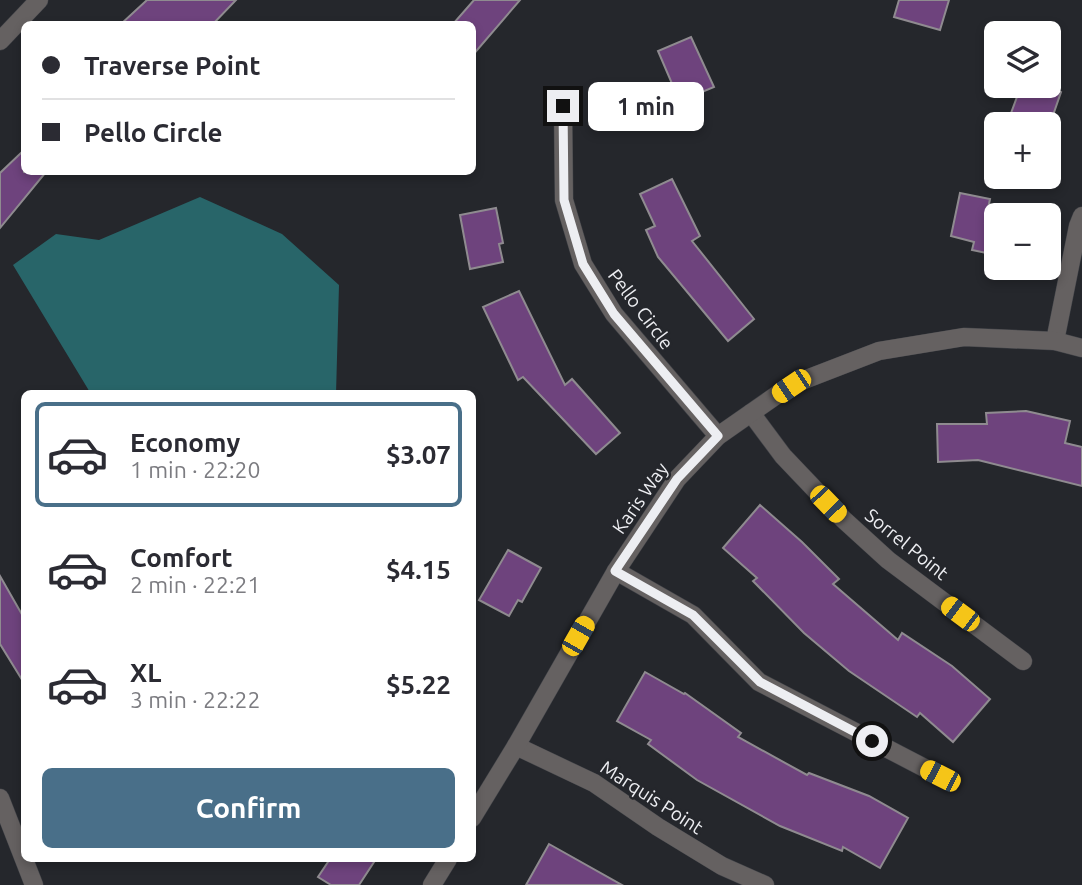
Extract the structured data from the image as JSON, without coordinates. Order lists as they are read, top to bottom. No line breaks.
{"streets":{"street":["Pello Circle","Karis Way","Sorrel Point","Marquis Point"]},"crossings":[["Pello Circle","Karis Way"],["Karis Way","Sorrel Point"],["Karis Way","Marquis Point"]],"page":{"map_buttons":["+","−"],"banner":["Traverse Point","Pello Circle"],"bubble":"1 min","list":[{"name":"Economy","note":"1 min · 22:20","value":"$3.07"},{"name":"Comfort","note":"2 min · 22:21","value":"$4.15"},{"name":"XL","note":"3 min · 22:22","value":"$5.22"}],"buttons":"Confirm"}}
